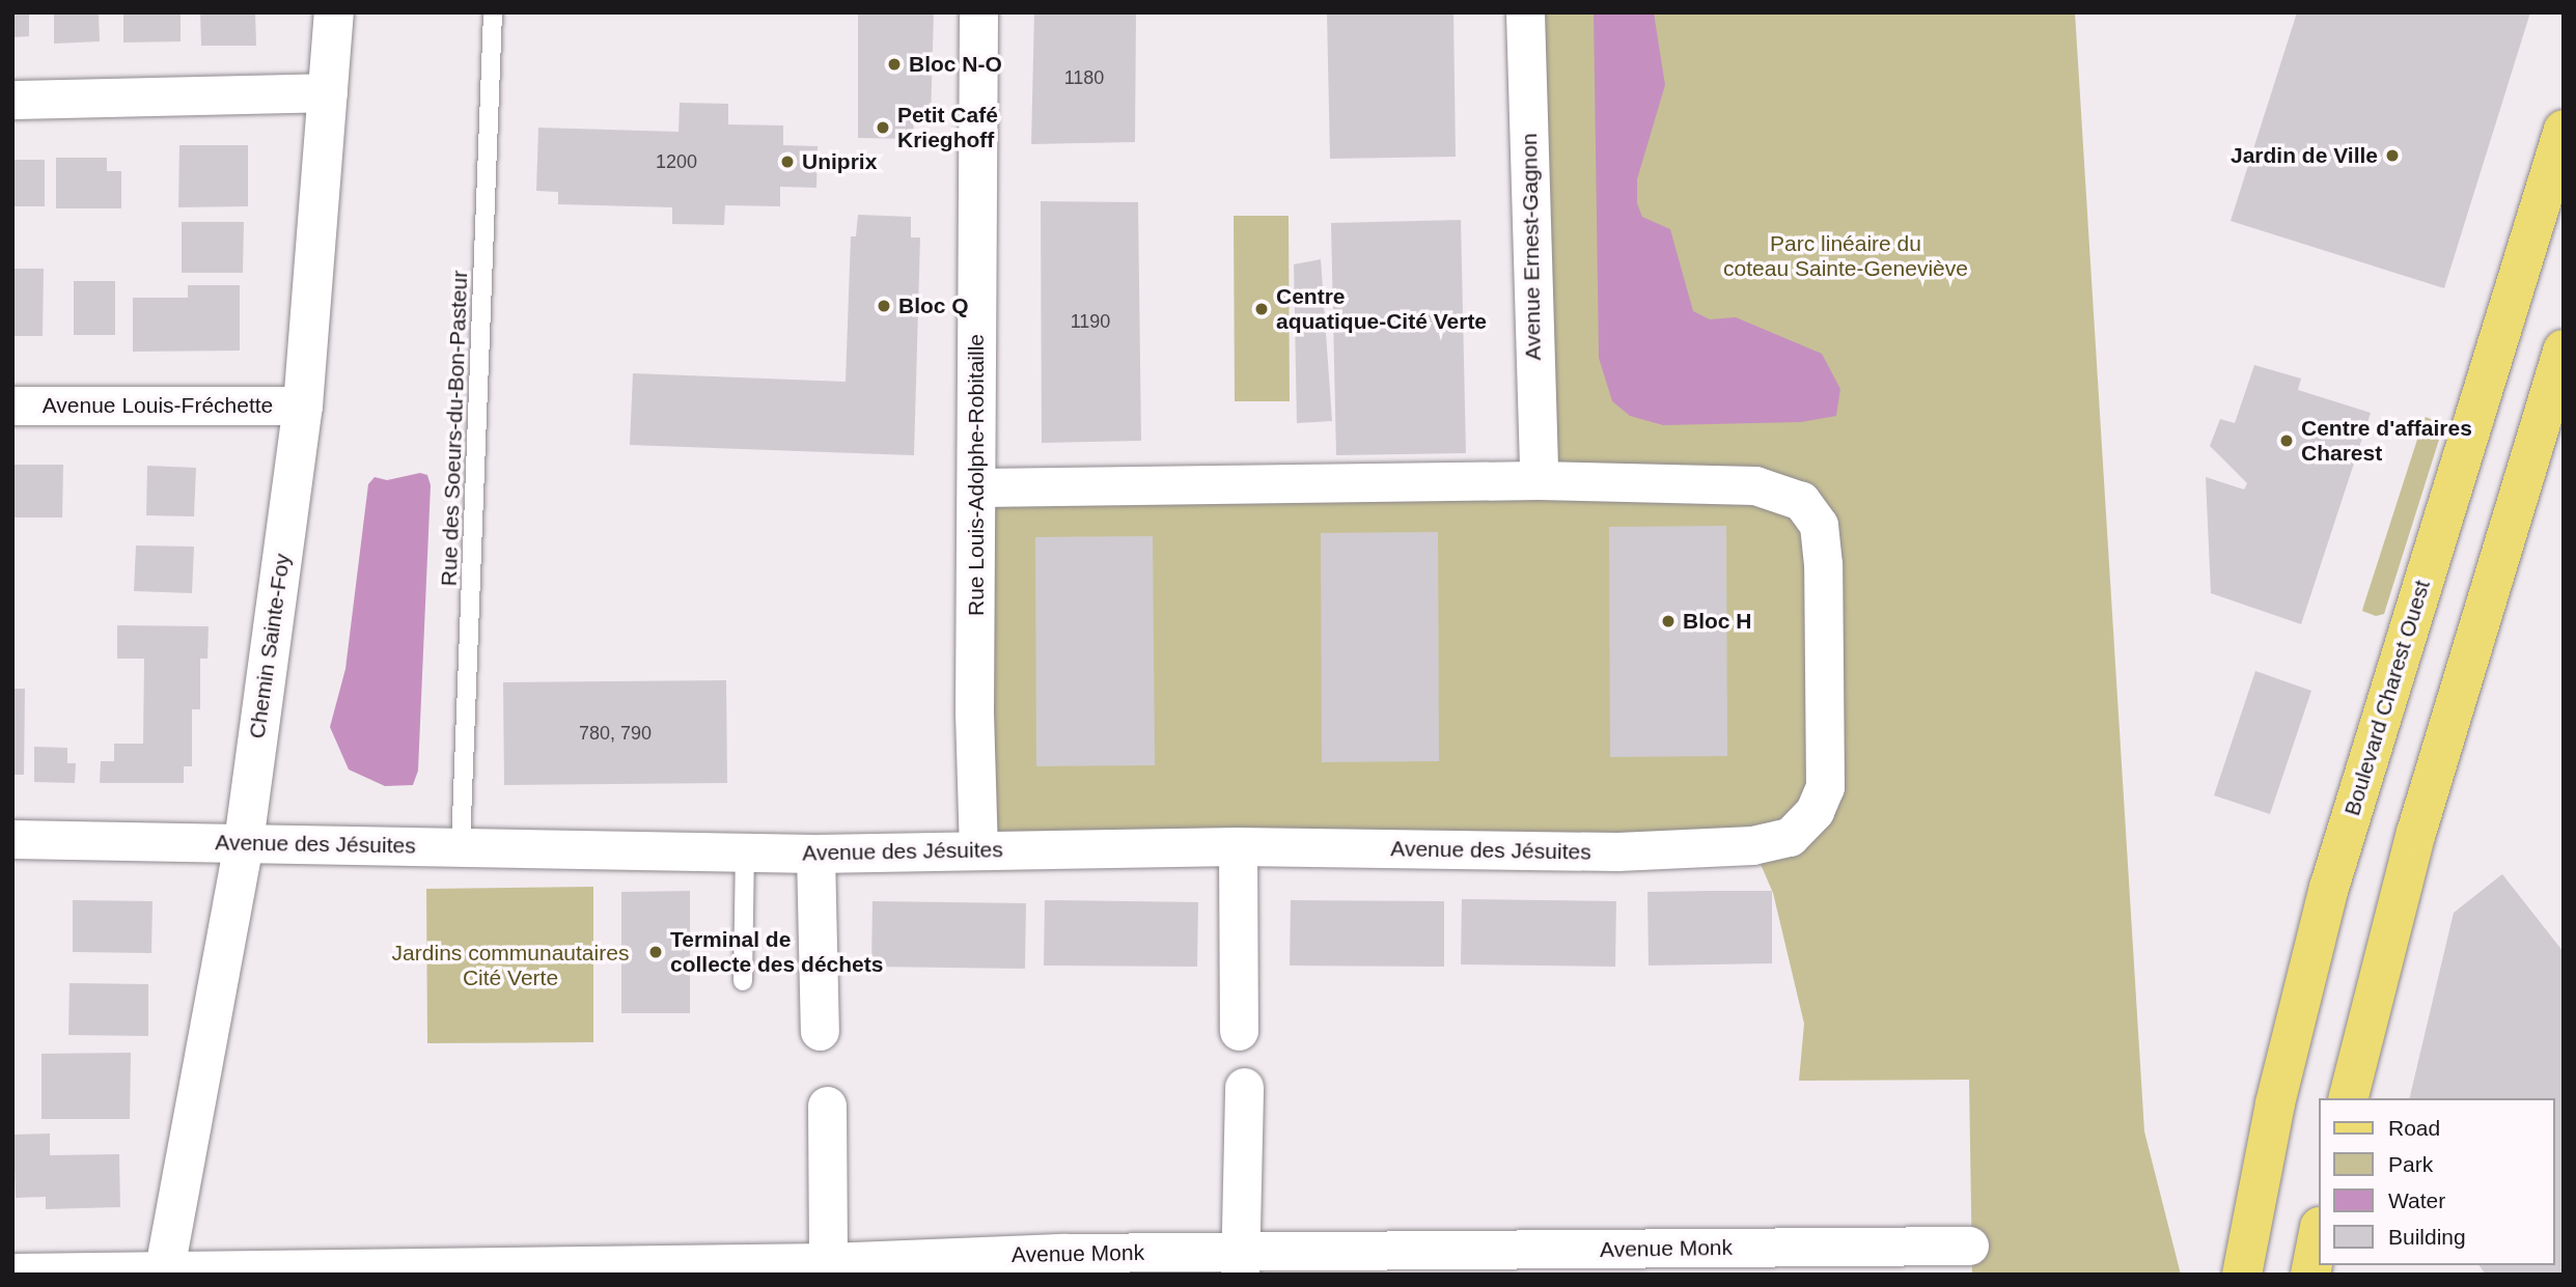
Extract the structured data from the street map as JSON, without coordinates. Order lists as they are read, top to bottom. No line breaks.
{"streets":{"main road":["Chemin Sainte-Foy","Boulevard Charest Ouest"],"street":["Avenue Ernest-Gagnon","Avenue Louis-Fréchette","Rue Louis-Adolphe-Robitaille","Avenue des Jésuites","Avenue Monk"],"lane":["Rue des Soeurs-du-Bon-Pasteur"]},"crossings":[["Avenue Ernest-Gagnon","Avenue des Jésuites"],["Avenue Louis-Fréchette","Chemin Sainte-Foy"],["Rue des Soeurs-du-Bon-Pasteur","Avenue des Jésuites"],["Rue Louis-Adolphe-Robitaille","Avenue des Jésuites"],["Chemin Sainte-Foy","Avenue des Jésuites"],["Chemin Sainte-Foy","Avenue Monk"]],"parks":["Parc linéaire du coteau Sainte-Geneviève","Jardins communautaires Cité Verte"],"places":["Bloc N-O","Petit Café Krieghoff","Jardin de Ville","Uniprix","Bloc Q","Centre aquatique-Cité Verte","Centre d'affaires Charest","Bloc H","Terminal de collecte des déchets"],"house_numbers":["1180","1200","1190","780, 790"],"legend":["Road","Park","Water","Building"]}
